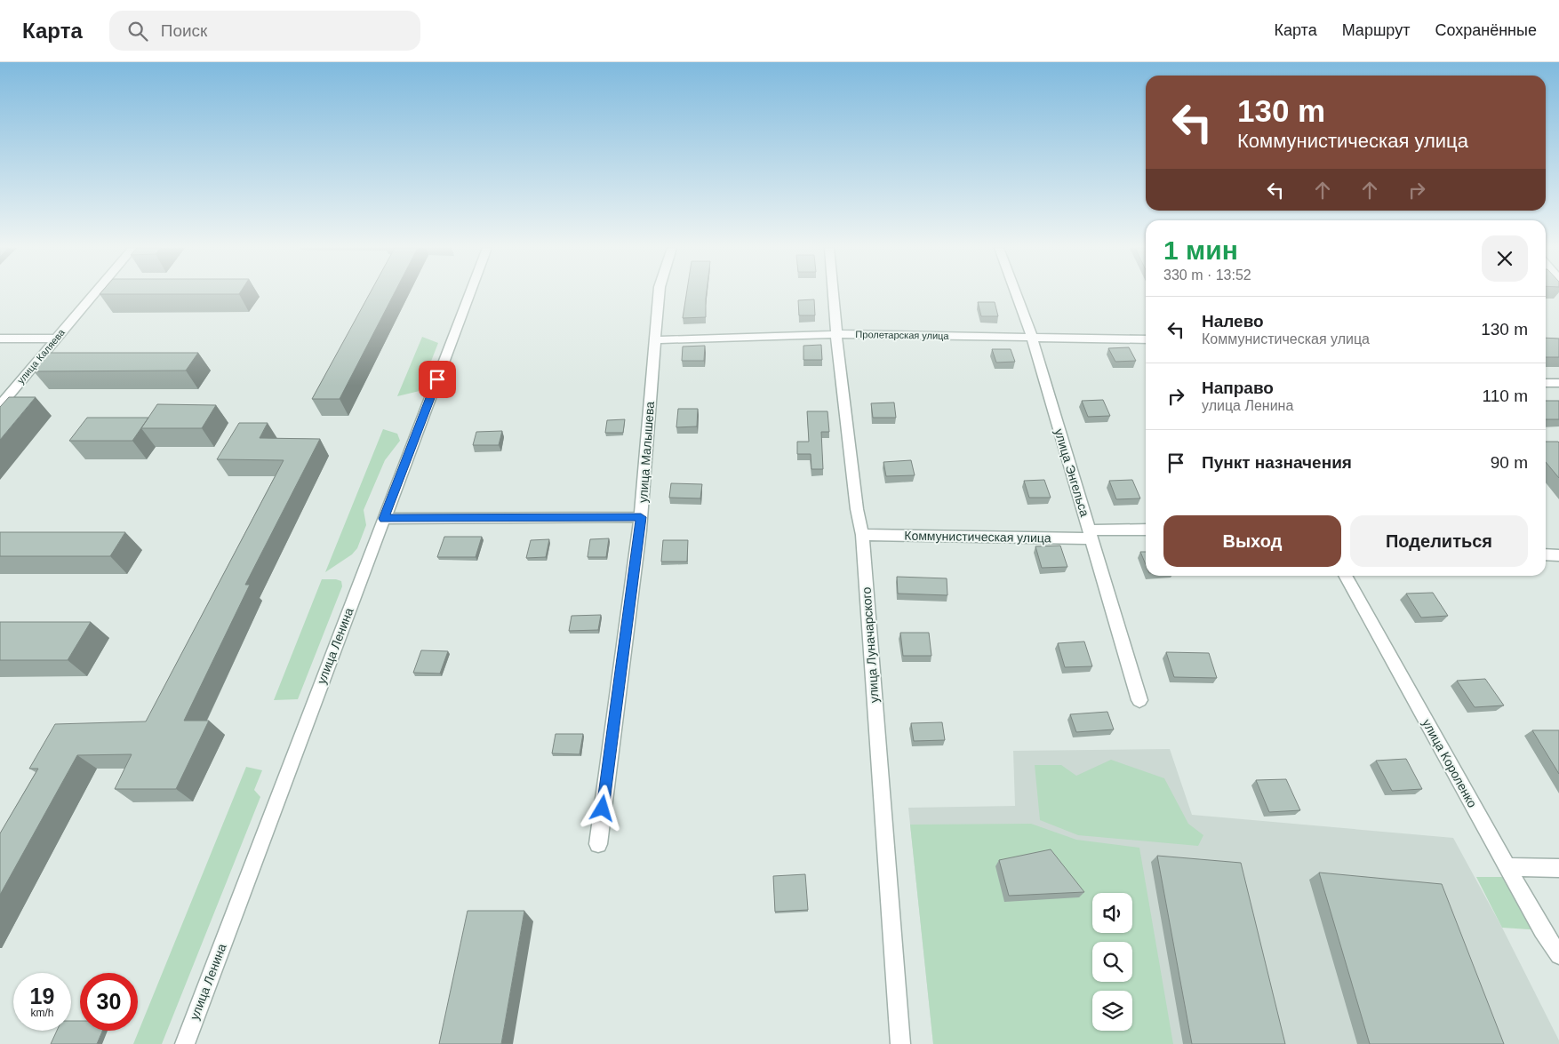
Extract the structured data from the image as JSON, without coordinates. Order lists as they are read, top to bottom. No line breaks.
{"streets":{"street":["Пролетарская улица","улица Каляева","улица Малышева","улица Энгельса","Коммунистическая улица","улица Луначарского","улица Ленина","улица Короленко"]},"crossings":[["Пролетарская улица","улица Малышева"],["Пролетарская улица","улица Энгельса"],["Пролетарская улица","улица Луначарского"],["улица Энгельса","Коммунистическая улица"],["Коммунистическая улица","улица Луначарского"]],"page":{"header":"Карта","search":"Поиск","nav":["Карта","Маршрут","Сохранённые"],"turn":["130 m","Коммунистическая улица"],"heading":["1 мин","330 m · 13:52"],"list":[{"name":"Налево","note":"Коммунистическая улица","value":"130 m"},{"name":"Направо","note":"улица Ленина","value":"110 m"},{"name":"Пункт назначения","value":"90 m"}],"buttons":["Выход","Поделиться"],"speed":"19 km/h","limit":"30"}}
